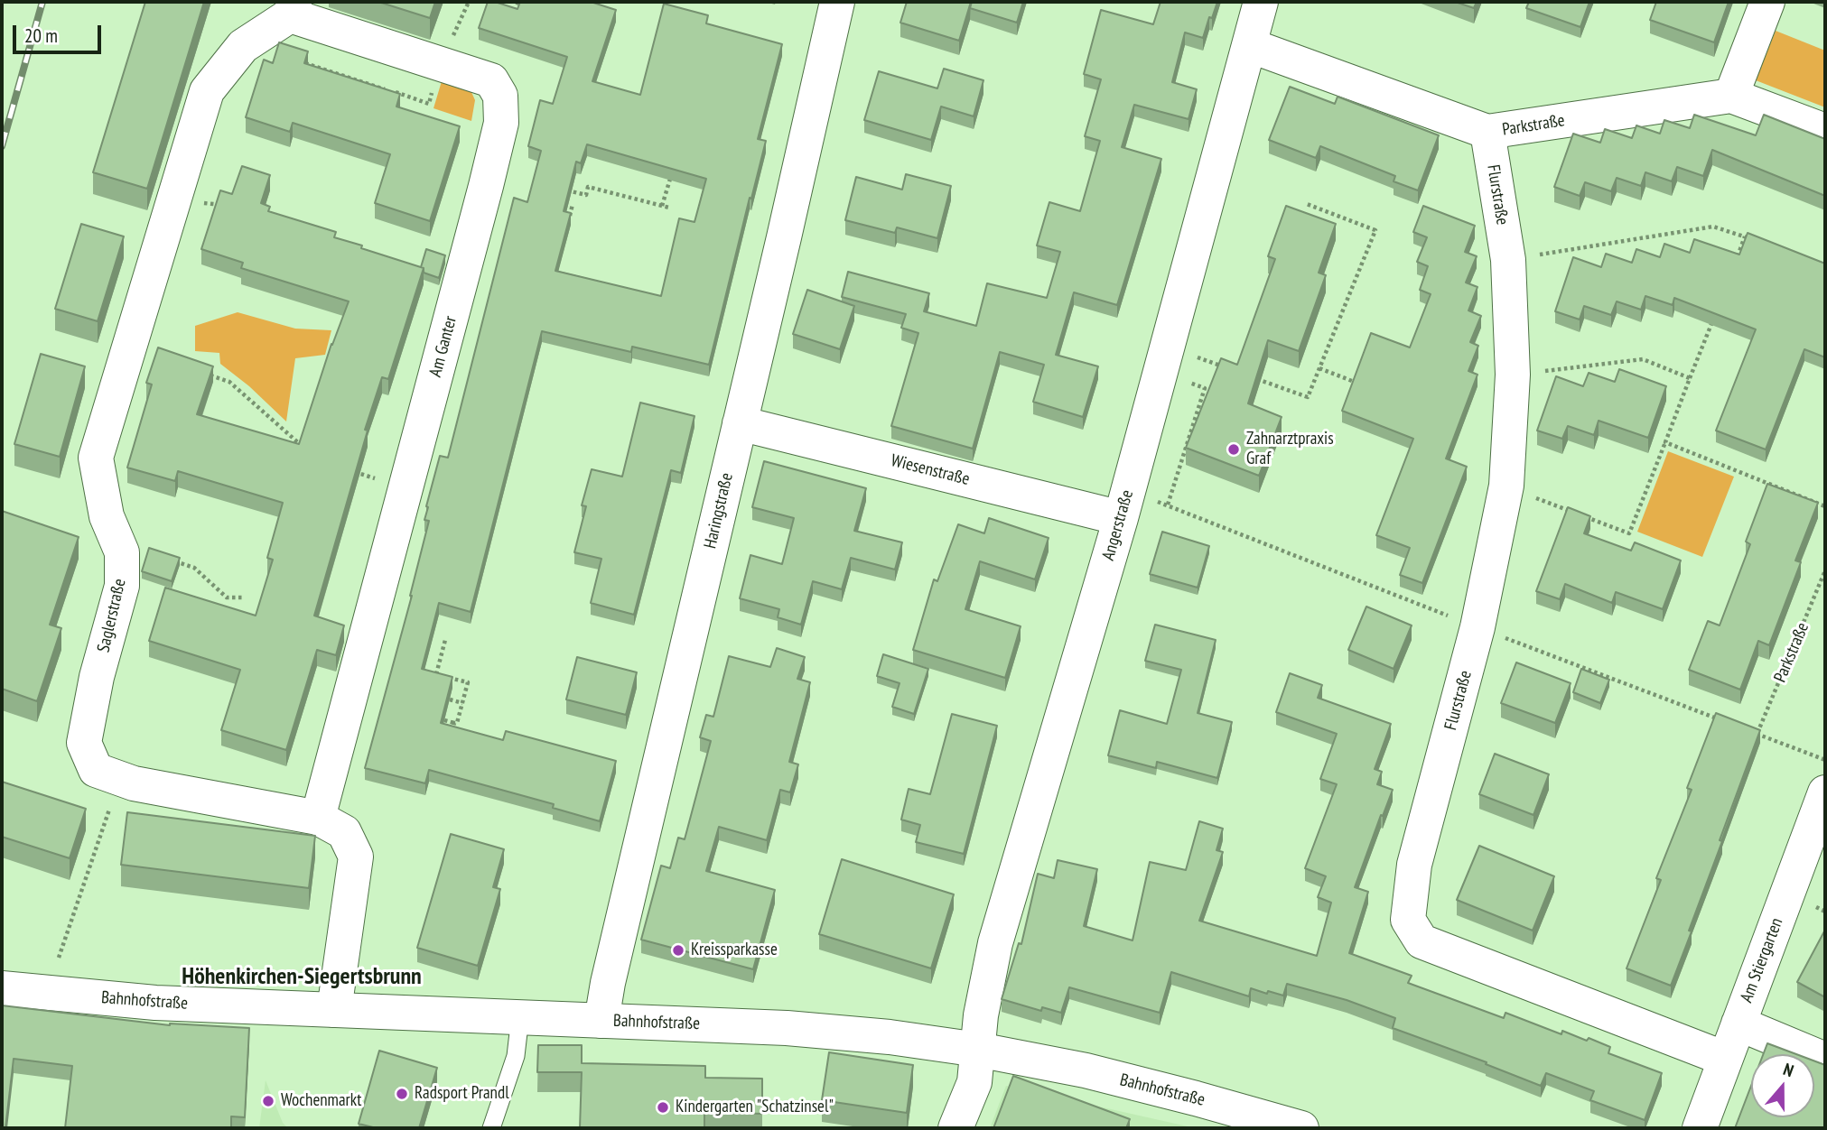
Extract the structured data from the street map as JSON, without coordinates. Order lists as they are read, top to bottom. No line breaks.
{"streets":{"street":["Parkstraße","Flurstraße","Am Ganter","Wiesenstraße","Haringstraße","Angerstraße","Saglerstraße","Am Stiergarten","Bahnhofstraße"]},"crossings":[["Parkstraße","Flurstraße"],["Parkstraße","Angerstraße"],["Flurstraße","Am Stiergarten"],["Am Ganter","Saglerstraße"],["Wiesenstraße","Haringstraße"],["Wiesenstraße","Angerstraße"],["Haringstraße","Bahnhofstraße"],["Angerstraße","Bahnhofstraße"],["Saglerstraße","Bahnhofstraße"]],"districts":["Höhenkirchen-Siegertsbrunn"],"places":["Zahnarztpraxis Graf","Kreissparkasse","Radsport Prandl","Wochenmarkt","Kindergarten \"Schatzinsel\""],"scale_bar":"20 m","north":"top"}
